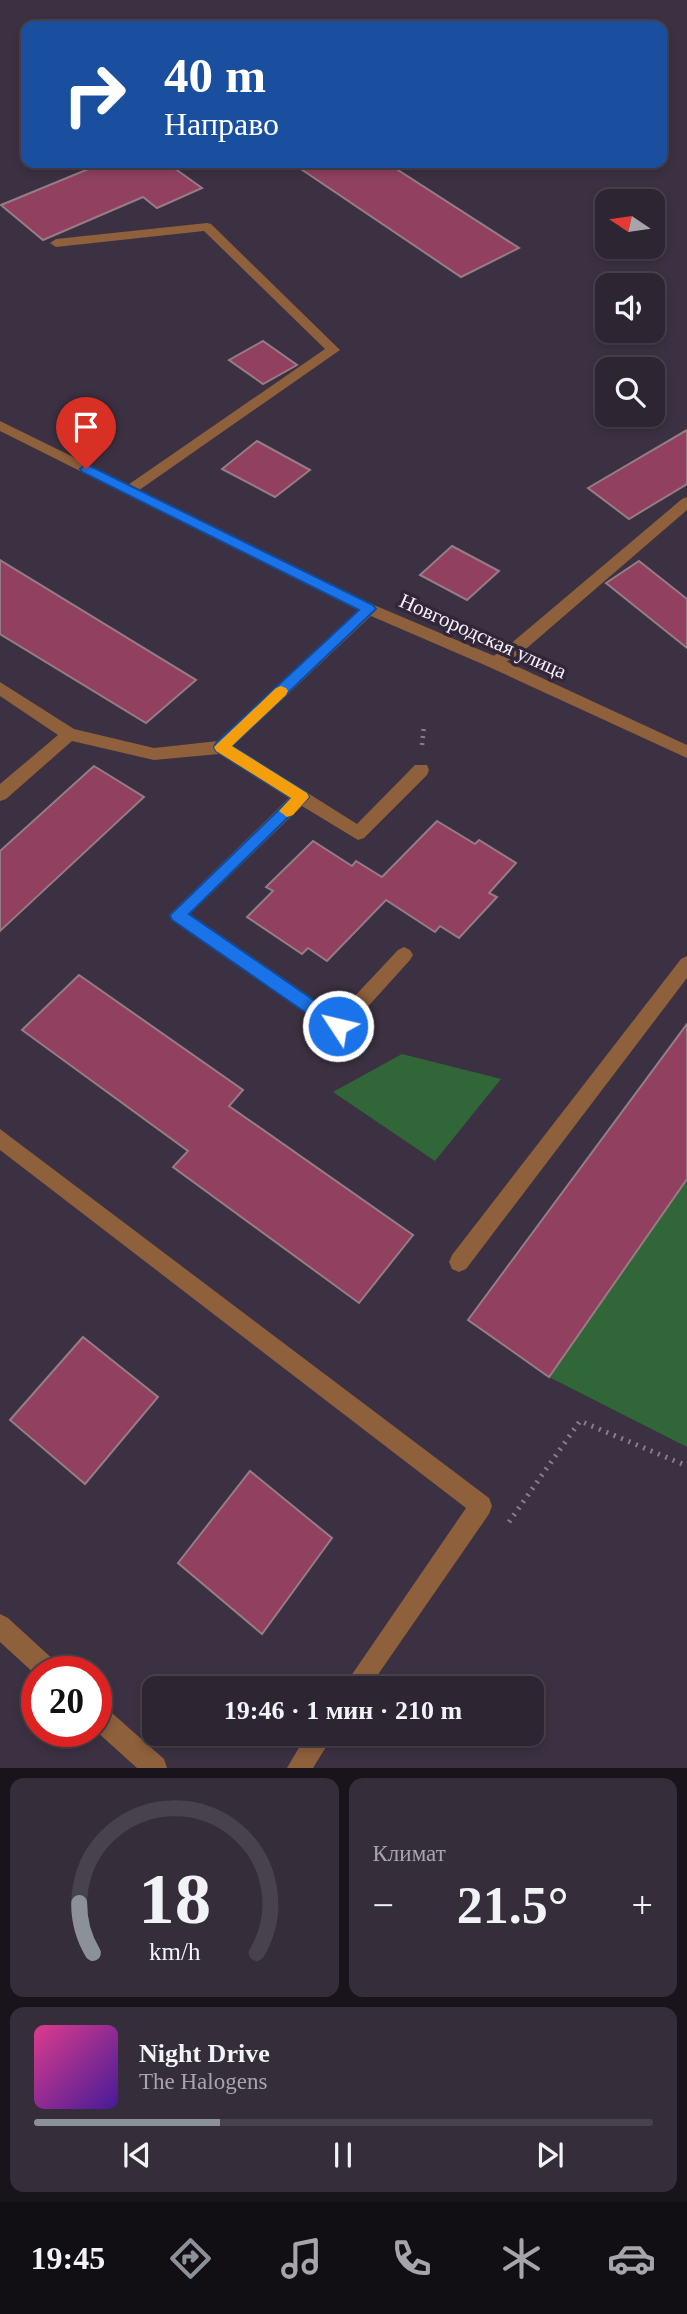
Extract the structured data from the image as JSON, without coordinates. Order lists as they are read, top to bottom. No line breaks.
{"streets":{"street":["Новгородская улица"]},"north":"left","page":{"turn":["40 m","Направо"],"limit":"20","trip":"19:46 · 1 мин · 210 m","tile":"Климат","heat":["−","21.5°","+"],"song":["Night Drive","The Halogens"],"tabs":"19:45","gauge":["18","km/h"]}}
